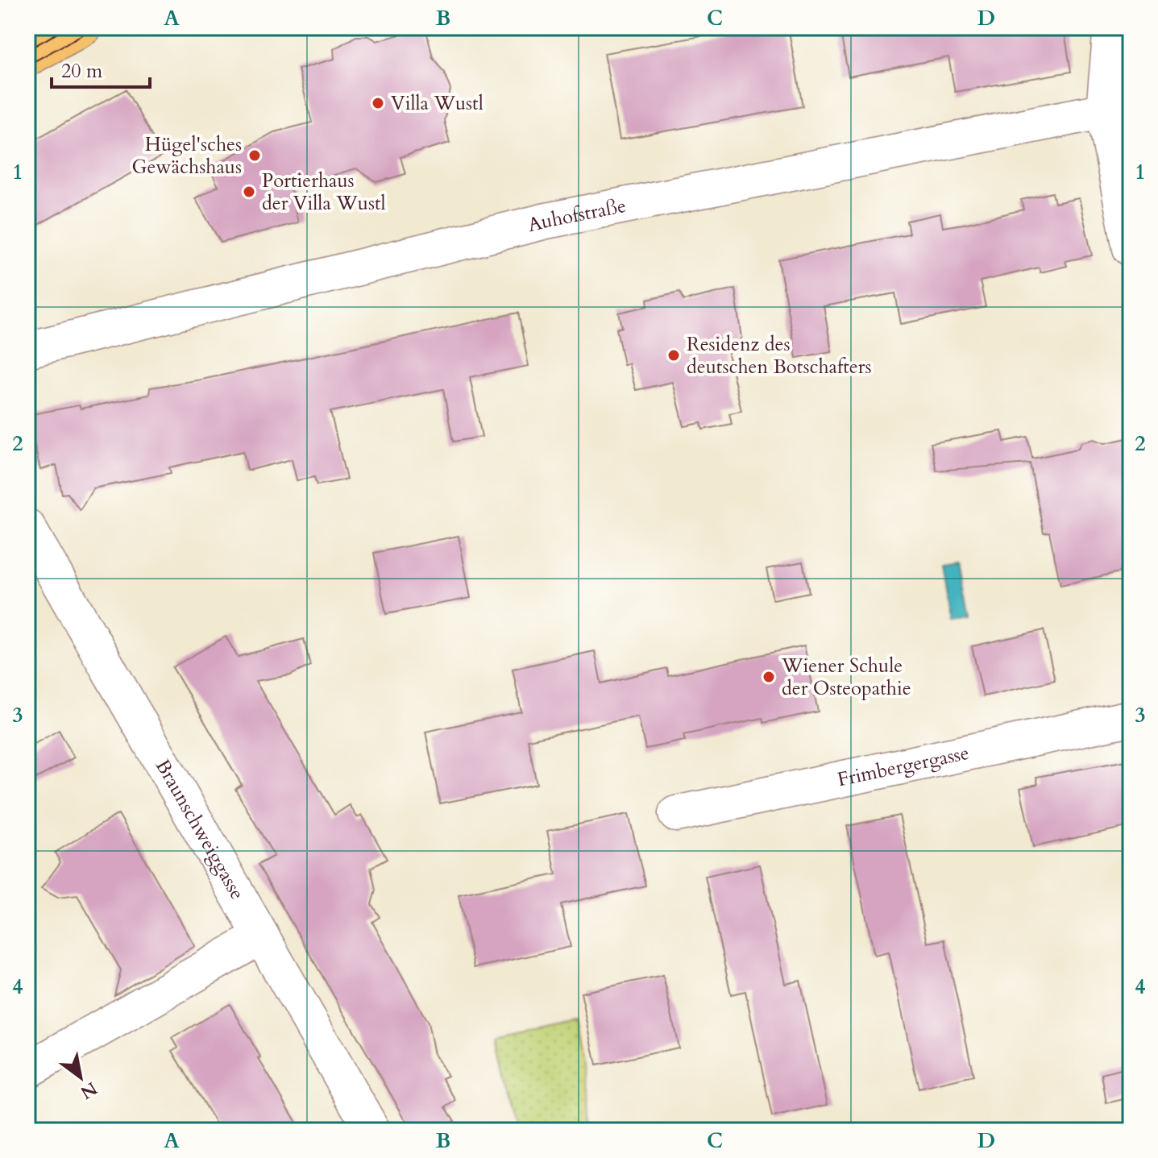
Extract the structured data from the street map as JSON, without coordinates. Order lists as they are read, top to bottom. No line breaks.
{"streets":{"street":["Auhofstraße","Frimbergergasse","Braunschweiggasse"]},"places":["Villa Wustl","Hügel'sches Gewächshaus","Portierhaus der Villa Wustl","Residenz des deutschen Botschafters","Wiener Schule der Osteopathie"],"scale_bar":"20 m","north":"bottom right","grid":{"columns":["A","B","C","D"],"rows":["1","2","3","4"]}}
